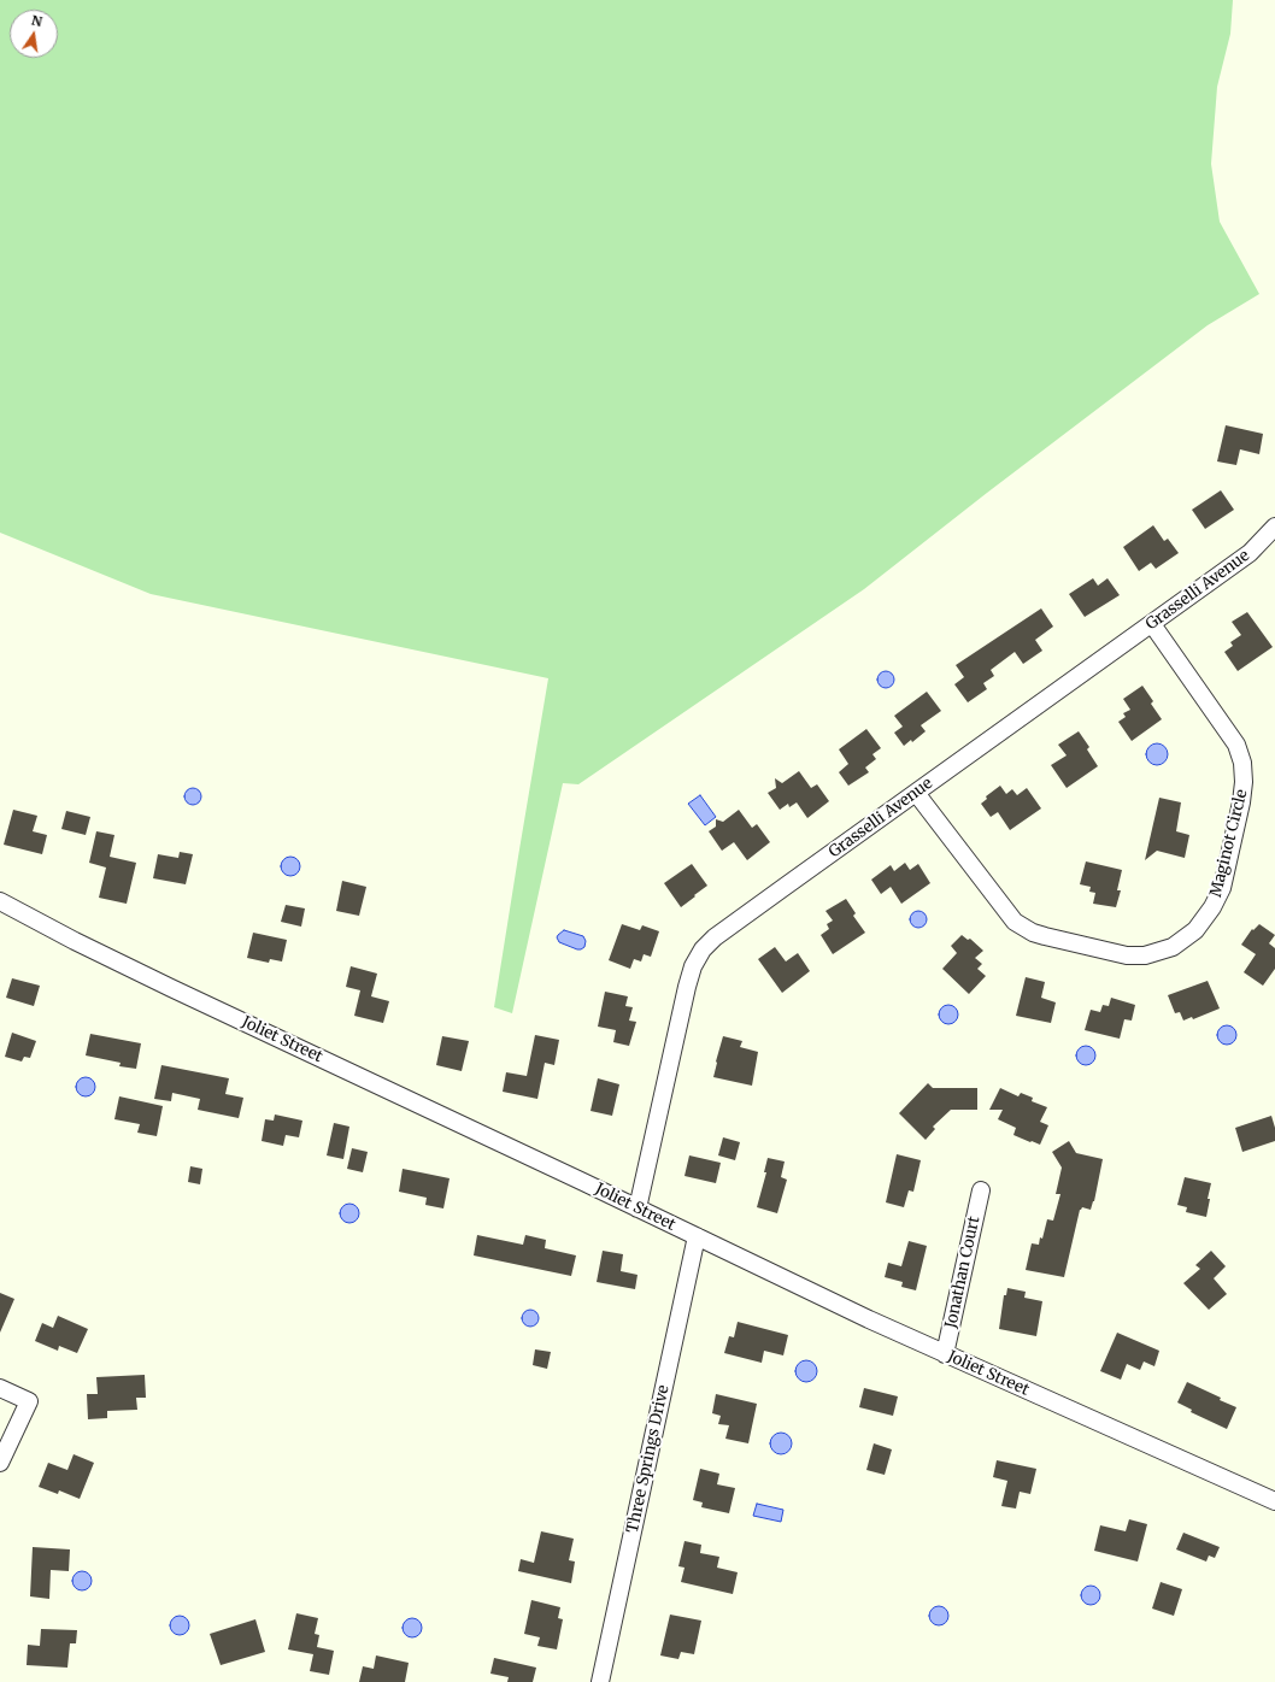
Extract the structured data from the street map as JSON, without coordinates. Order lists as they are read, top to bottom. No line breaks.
{"streets":{"street":["Grasselli Avenue","Maginot Circle","Joliet Street","Jonathan Court","Three Springs Drive"]},"crossings":[["Grasselli Avenue","Maginot Circle"],["Grasselli Avenue","Joliet Street"],["Joliet Street","Jonathan Court"],["Joliet Street","Three Springs Drive"]],"north":"top"}
